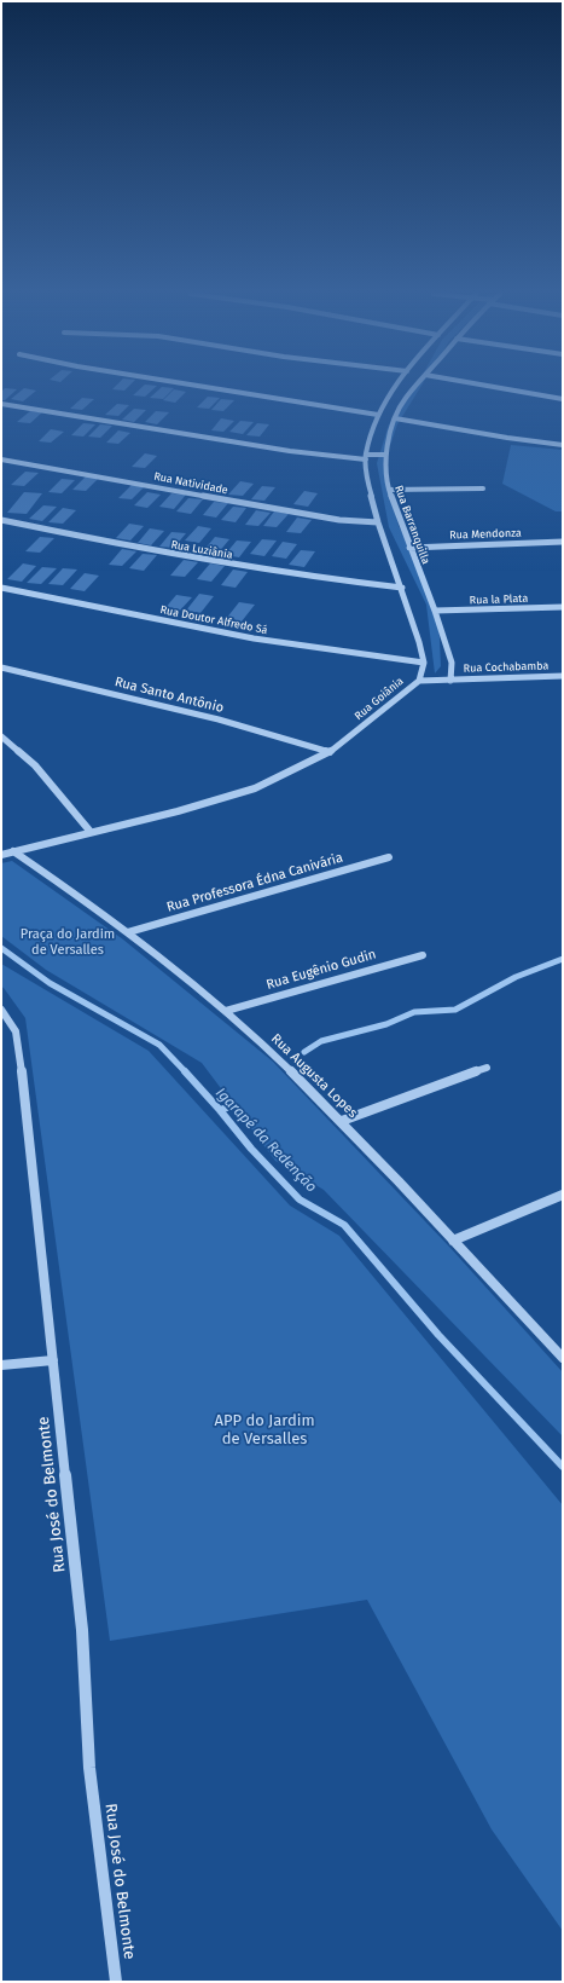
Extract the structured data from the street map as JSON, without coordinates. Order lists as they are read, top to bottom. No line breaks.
{"streets":{"street":["Rua Natividade","Rua Barranquilla","Rua Mendonza","Rua Luziânia","Rua la Plata","Rua Doutor Alfredo Sá","Rua Cochabamba","Rua Santo Antônio","Rua Goiânia","Rua Professora Édna Canivária","Rua Eugênio Gudin","Rua Augusta Lopes","Rua José do Belmonte"]},"crossings":[["Rua Natividade","Rua Goiânia"],["Rua Barranquilla","Rua Mendonza"],["Rua Barranquilla","Rua la Plata"],["Rua Barranquilla","Rua Cochabamba"],["Rua Luziânia","Rua Goiânia"],["Rua Doutor Alfredo Sá","Rua Goiânia"],["Rua Cochabamba","Rua Goiânia"],["Rua Santo Antônio","Rua Goiânia"],["Rua Goiânia","Rua Augusta Lopes"],["Rua Professora Édna Canivária","Rua Augusta Lopes"],["Rua Eugênio Gudin","Rua Augusta Lopes"]],"water":["Igarapé da Redenção"],"parks":["Praça do Jardim de Versalles","APP do Jardim de Versalles"]}
